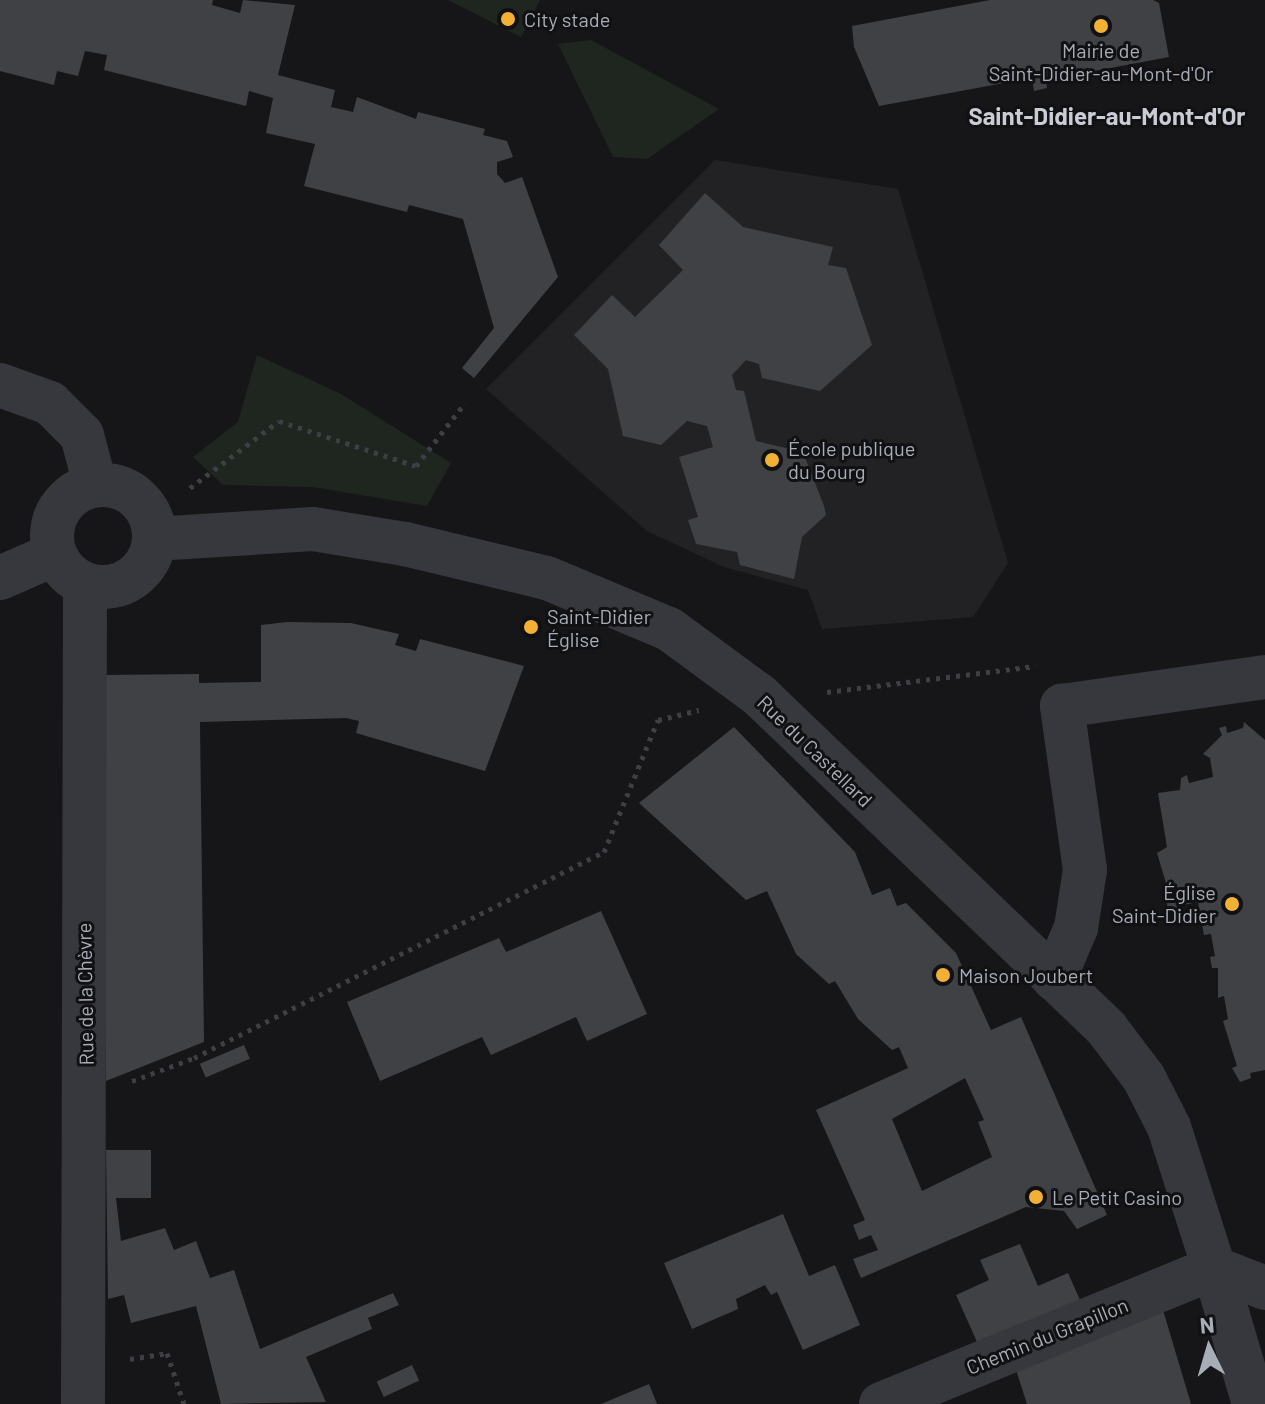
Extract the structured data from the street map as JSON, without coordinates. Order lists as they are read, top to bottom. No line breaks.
{"streets":{"street":["Rue du Castellard","Rue de la Chèvre","Chemin du Grapillon"]},"crossings":[["Rue du Castellard","Rue de la Chèvre"],["Rue du Castellard","Chemin du Grapillon"]],"districts":["Saint-Didier-au-Mont-d'Or"],"places":["City stade","Mairie de Saint-Didier-au-Mont-d'Or","École publique du Bourg","Saint-Didier Église","Église Saint-Didier","Maison Joubert","Le Petit Casino"],"north":"top"}
